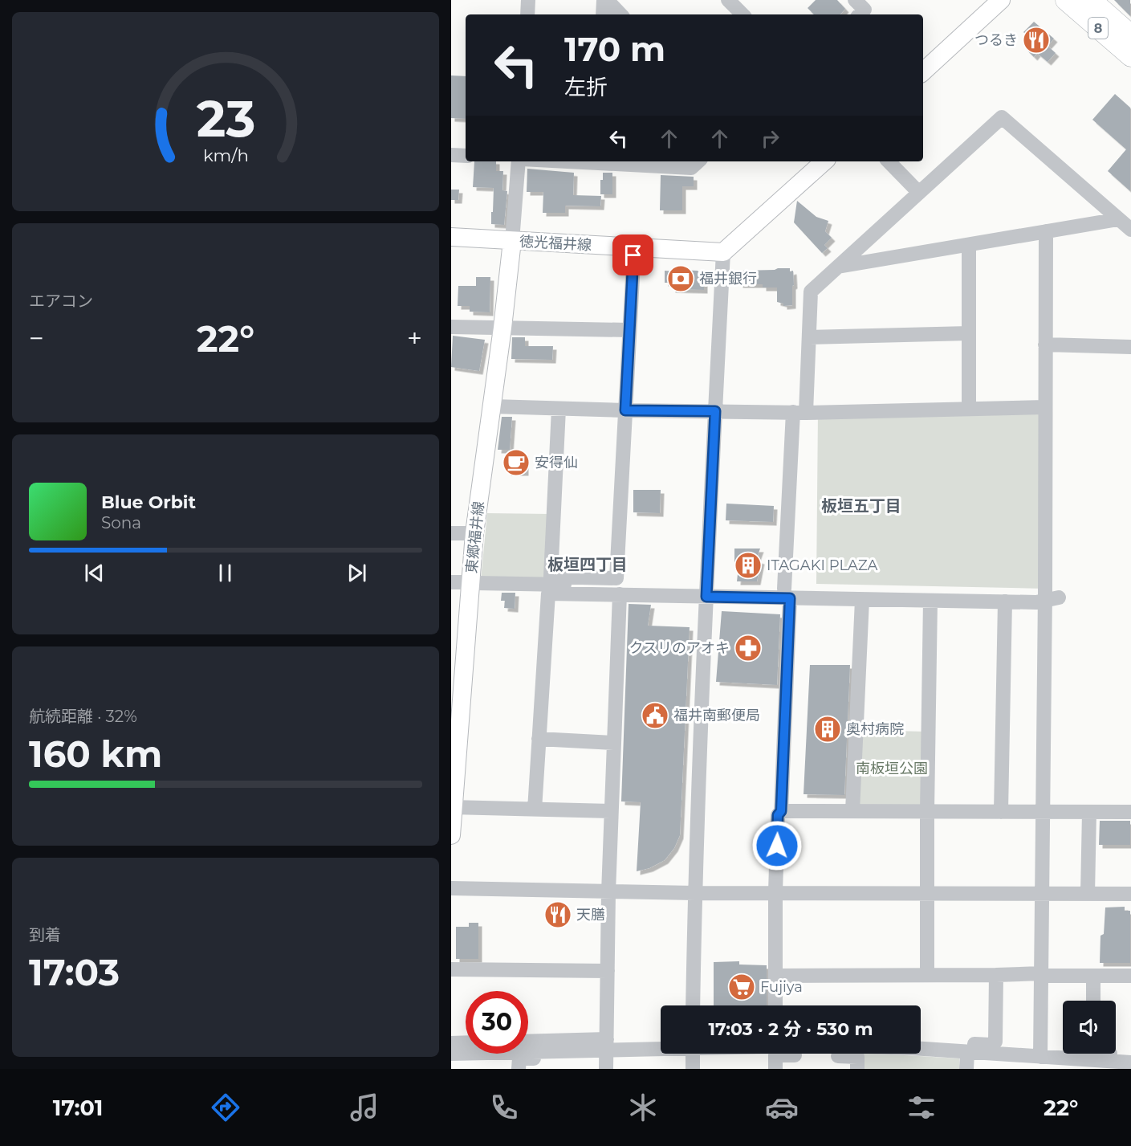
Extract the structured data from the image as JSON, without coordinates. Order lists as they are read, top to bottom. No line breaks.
{"streets":{"highway":["8"],"main road":["徳光福井線","東郷福井線"]},"crossings":[["徳光福井線","東郷福井線"]],"districts":["板垣五丁目","板垣四丁目"],"parks":["南板垣公園"],"places":{"restaurant":["つるき","天膳"],"bank":["福井銀行"],"cafe":["安得仙"],"building":["ITAGAKI PLAZA","奥村病院"],"pharmacy":["クスリのアオキ"],"public building":["福井南郵便局"],"supermarket":["Fujiya"]},"page":{"turn":["170 m","左折"],"tile":["エアコン",["航続距離 · 32%","160 km"],["到着","17:03"]],"heat":["−","22°","+"],"song":["Blue Orbit","Sona"],"limit":"30","trip":"17:03 · 2 分 · 530 m","tabs":["17:01","22°"],"gauge":["23","km/h"]}}
